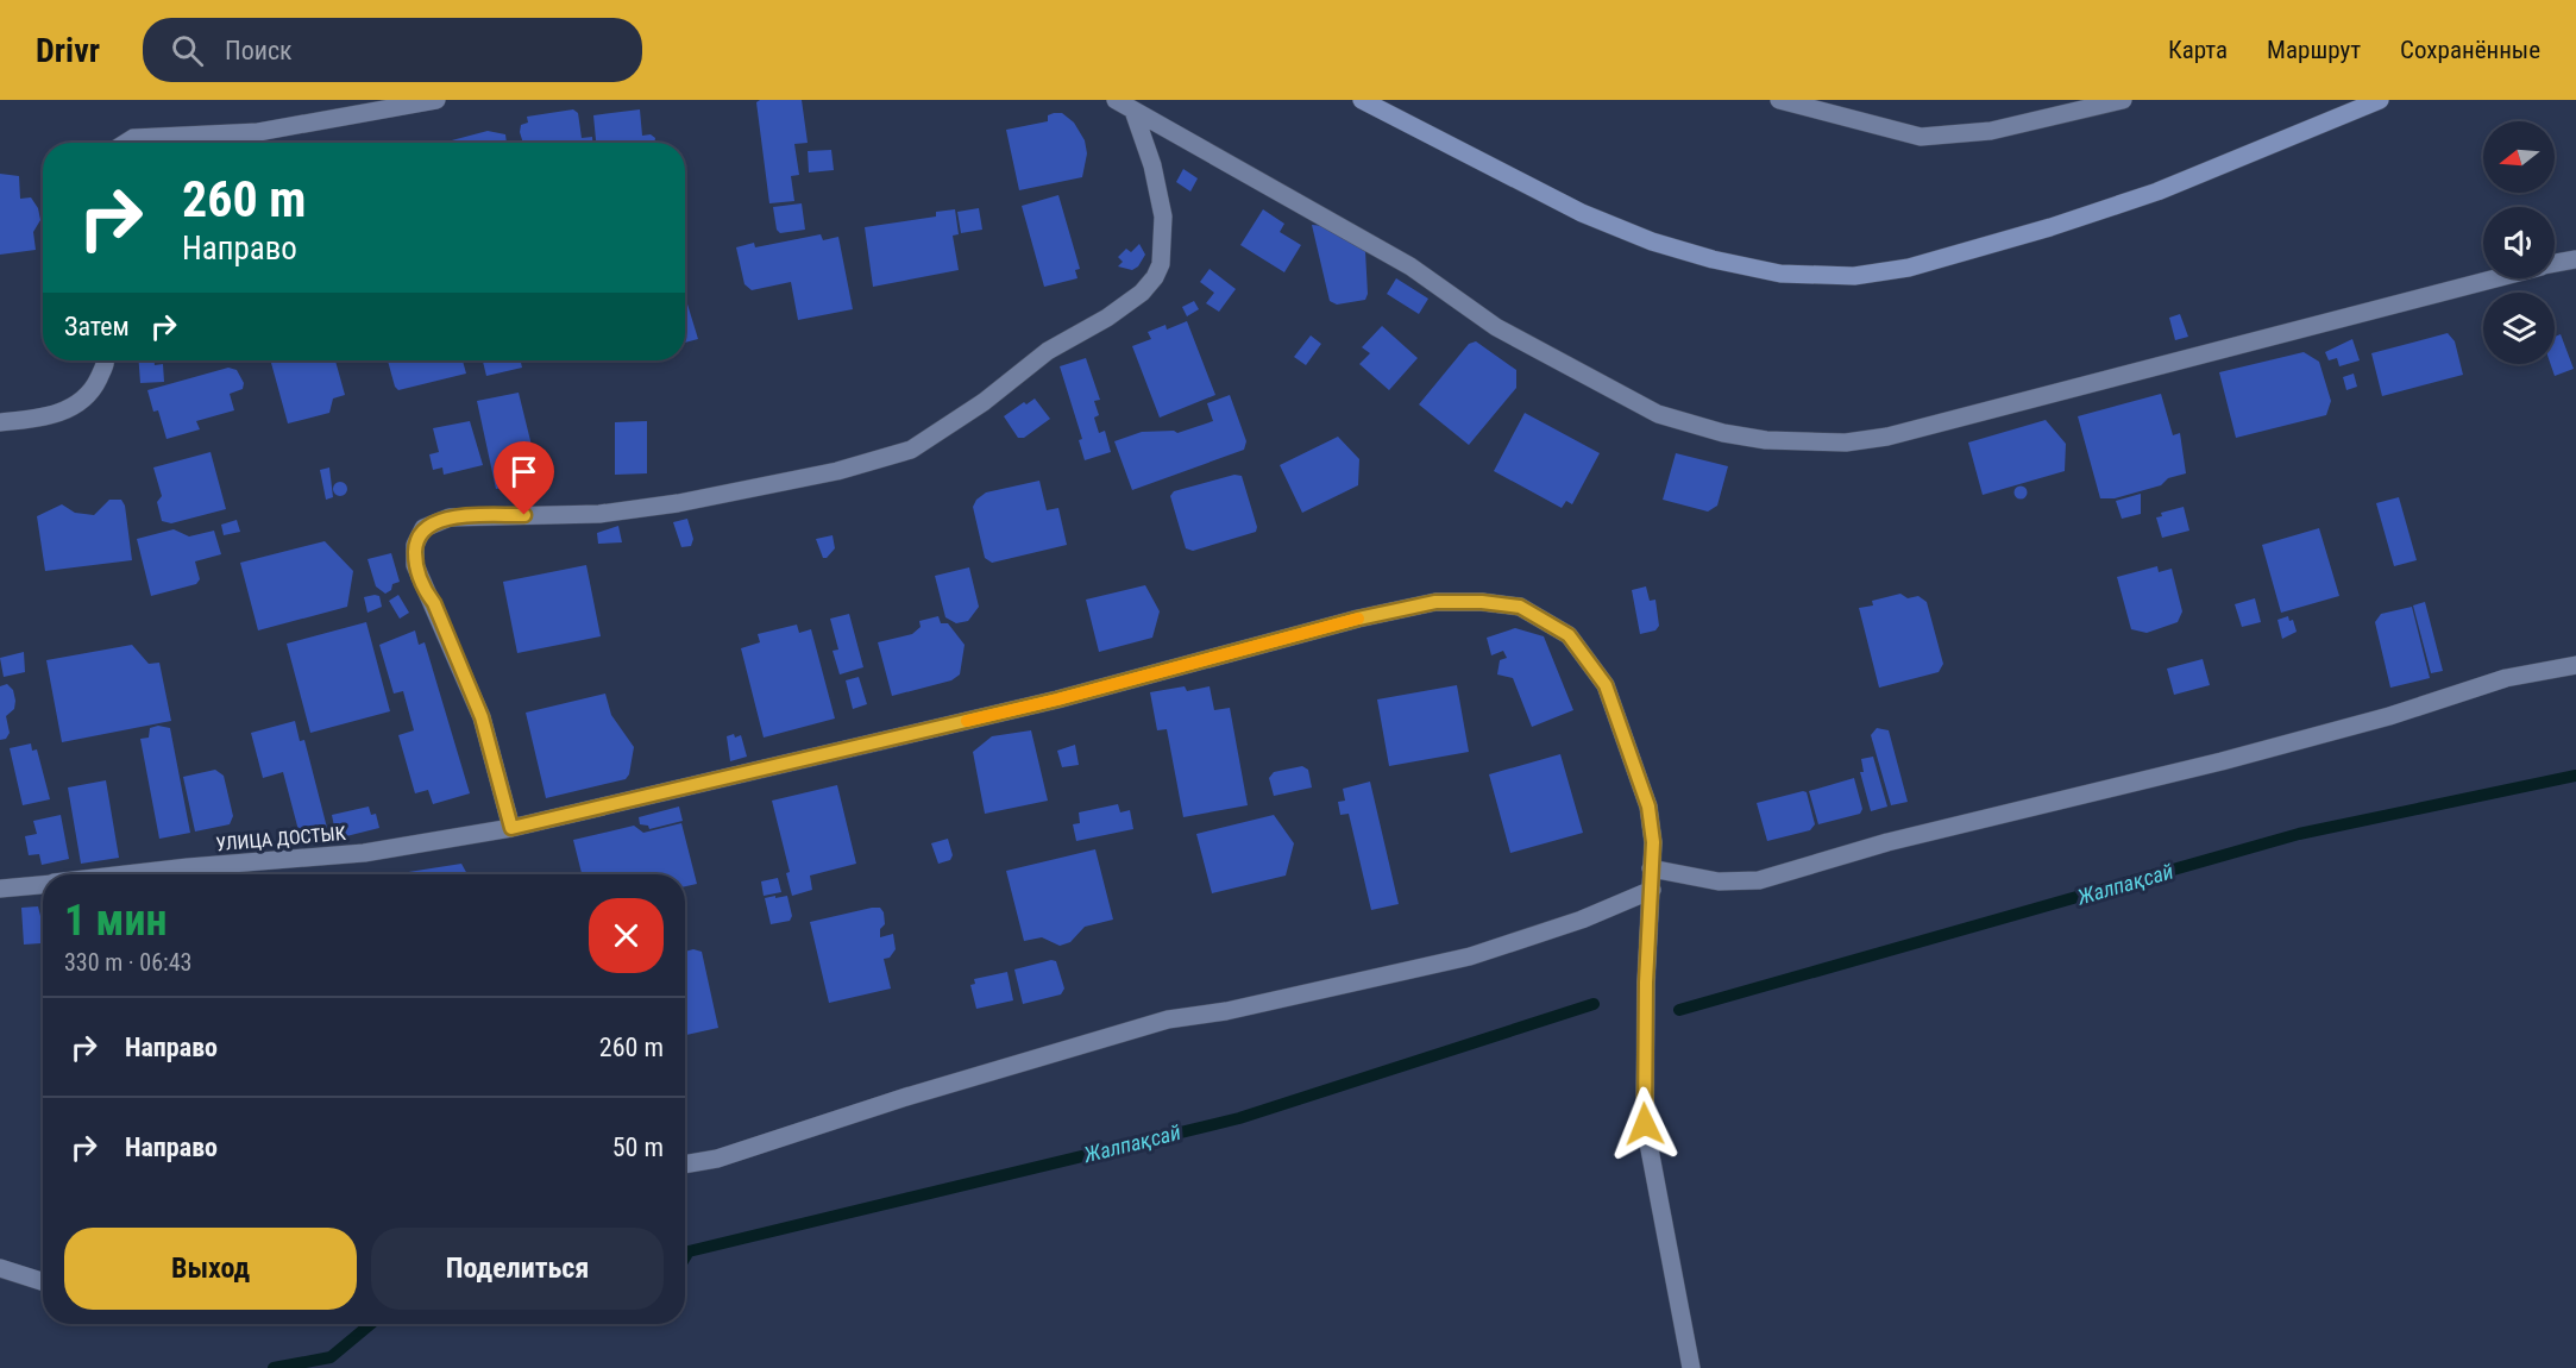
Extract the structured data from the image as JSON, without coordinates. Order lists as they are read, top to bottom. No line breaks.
{"streets":{"street":["УЛИЦА ДОСТЫК"]},"water":["Жалпақсай"],"north":"left","page":{"header":"Drivr","search":"Поиск","nav":["Карта","Маршрут","Сохранённые"],"turn":["260 m","Направо"],"then":"Затем","heading":["1 мин","330 m · 06:43"],"list":[{"name":"Направо","value":"260 m"},{"name":"Направо","value":"50 m"}],"buttons":["Выход","Поделиться"]}}
